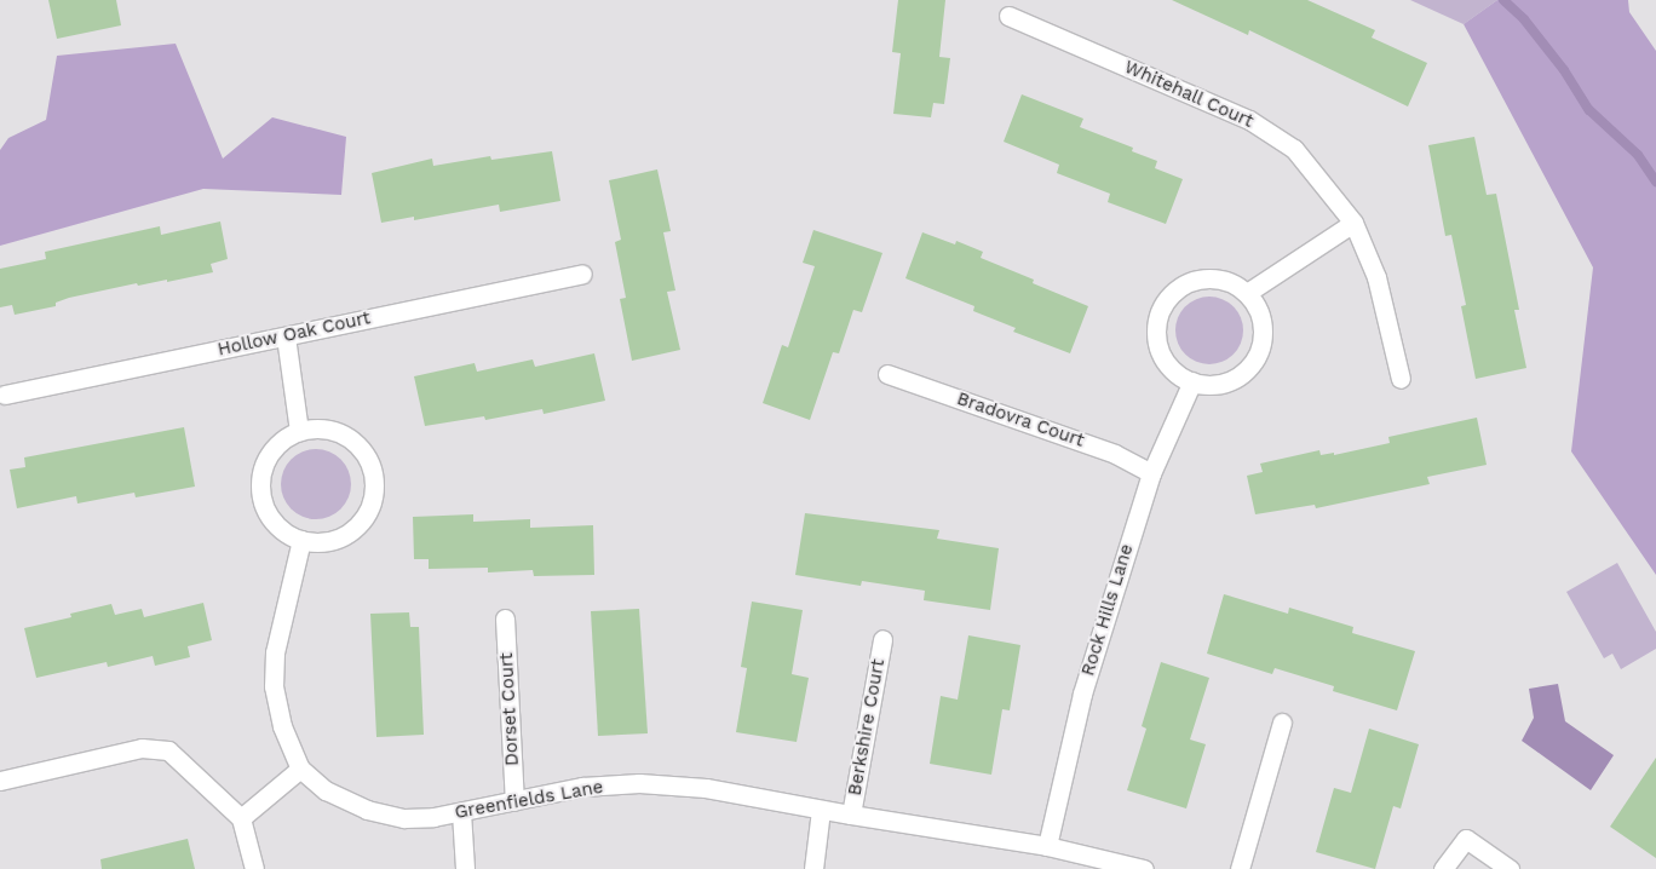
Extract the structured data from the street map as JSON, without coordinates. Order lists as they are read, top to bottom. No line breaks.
{"streets":{"lane":["Whitehall Court","Hollow Oak Court","Bradovra Court","Rock Hills Lane","Dorset Court","Berkshire Court","Greenfields Lane"]},"crossings":[["Bradovra Court","Rock Hills Lane"],["Rock Hills Lane","Greenfields Lane"],["Dorset Court","Greenfields Lane"],["Berkshire Court","Greenfields Lane"]]}
